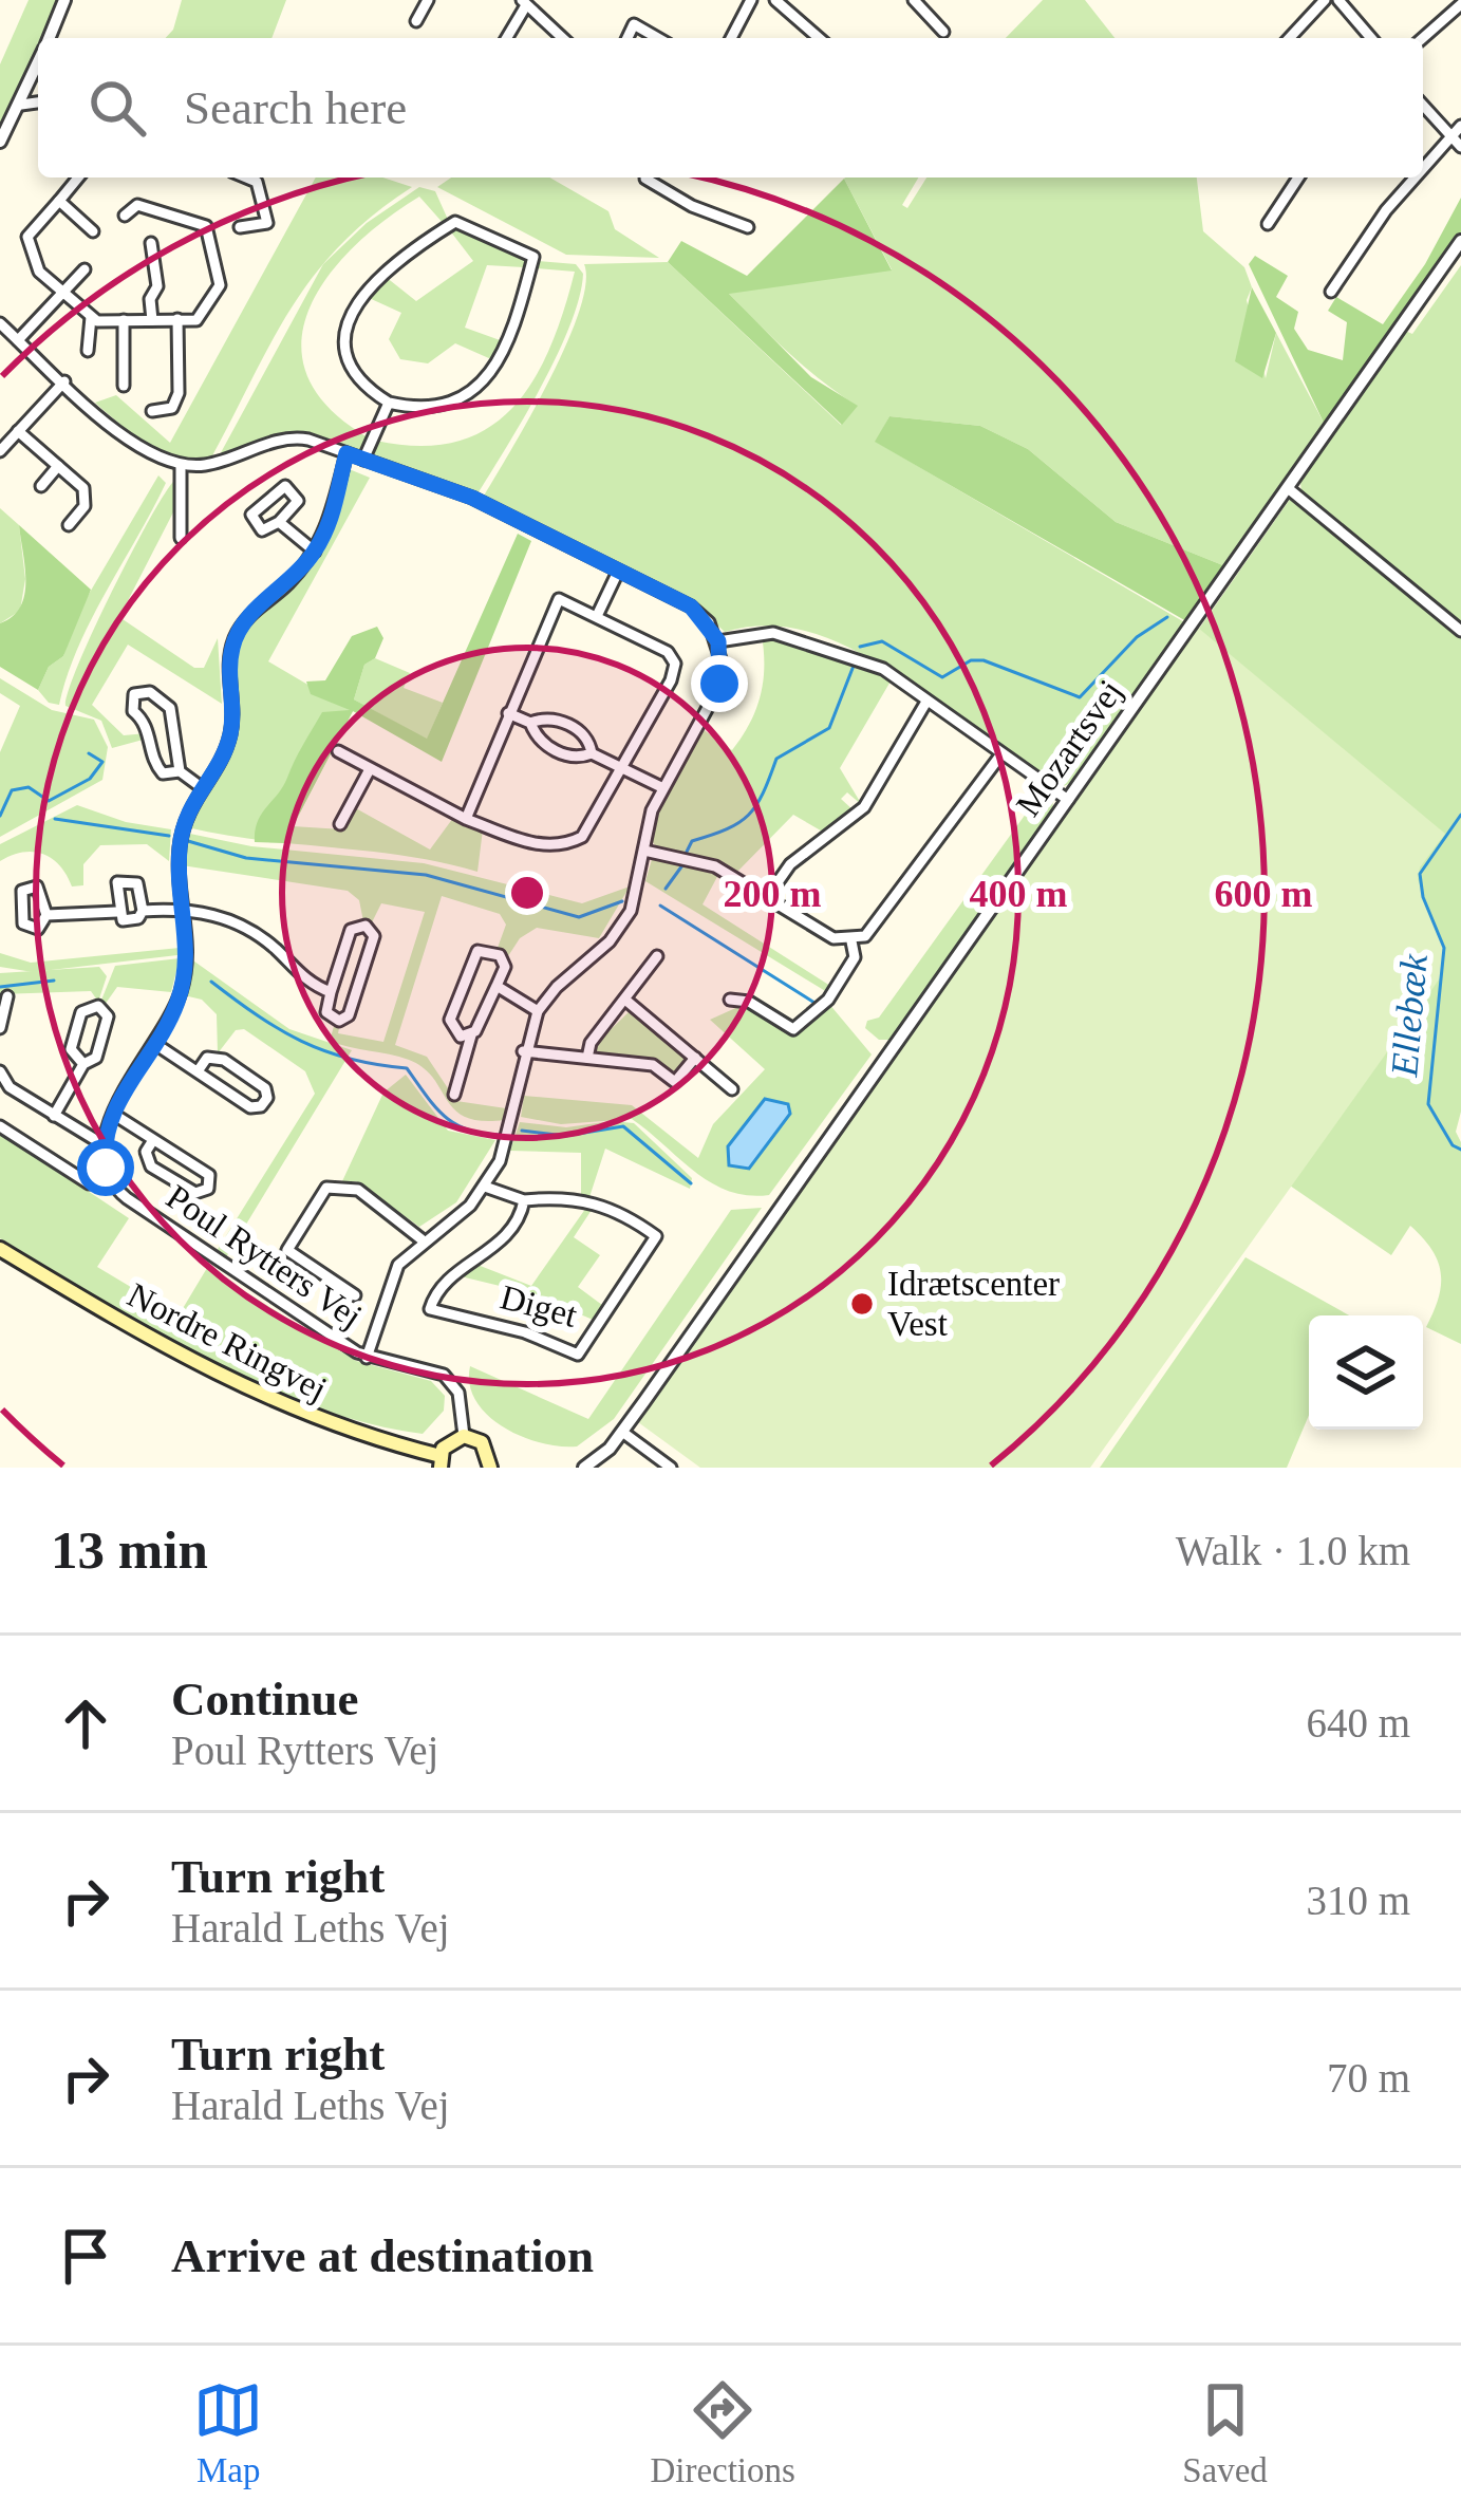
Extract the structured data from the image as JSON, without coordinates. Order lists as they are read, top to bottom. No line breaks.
{"streets":{"main road":["Nordre Ringvej"],"street":["Mozartsvej","Poul Rytters Vej","Diget"]},"water":["Ellebæk"],"places":["Idrætscenter Vest"],"page":{"search":"Search here","heading":["13 min","Walk · 1.0 km"],"list":[["Continue","Poul Rytters Vej","640 m"],["Turn right","Harald Leths Vej","310 m"],["Turn right","Harald Leths Vej","70 m"],"Arrive at destination"],"nav":["Map","Directions","Saved"]},"rings":["200 m","400 m","600 m"]}
